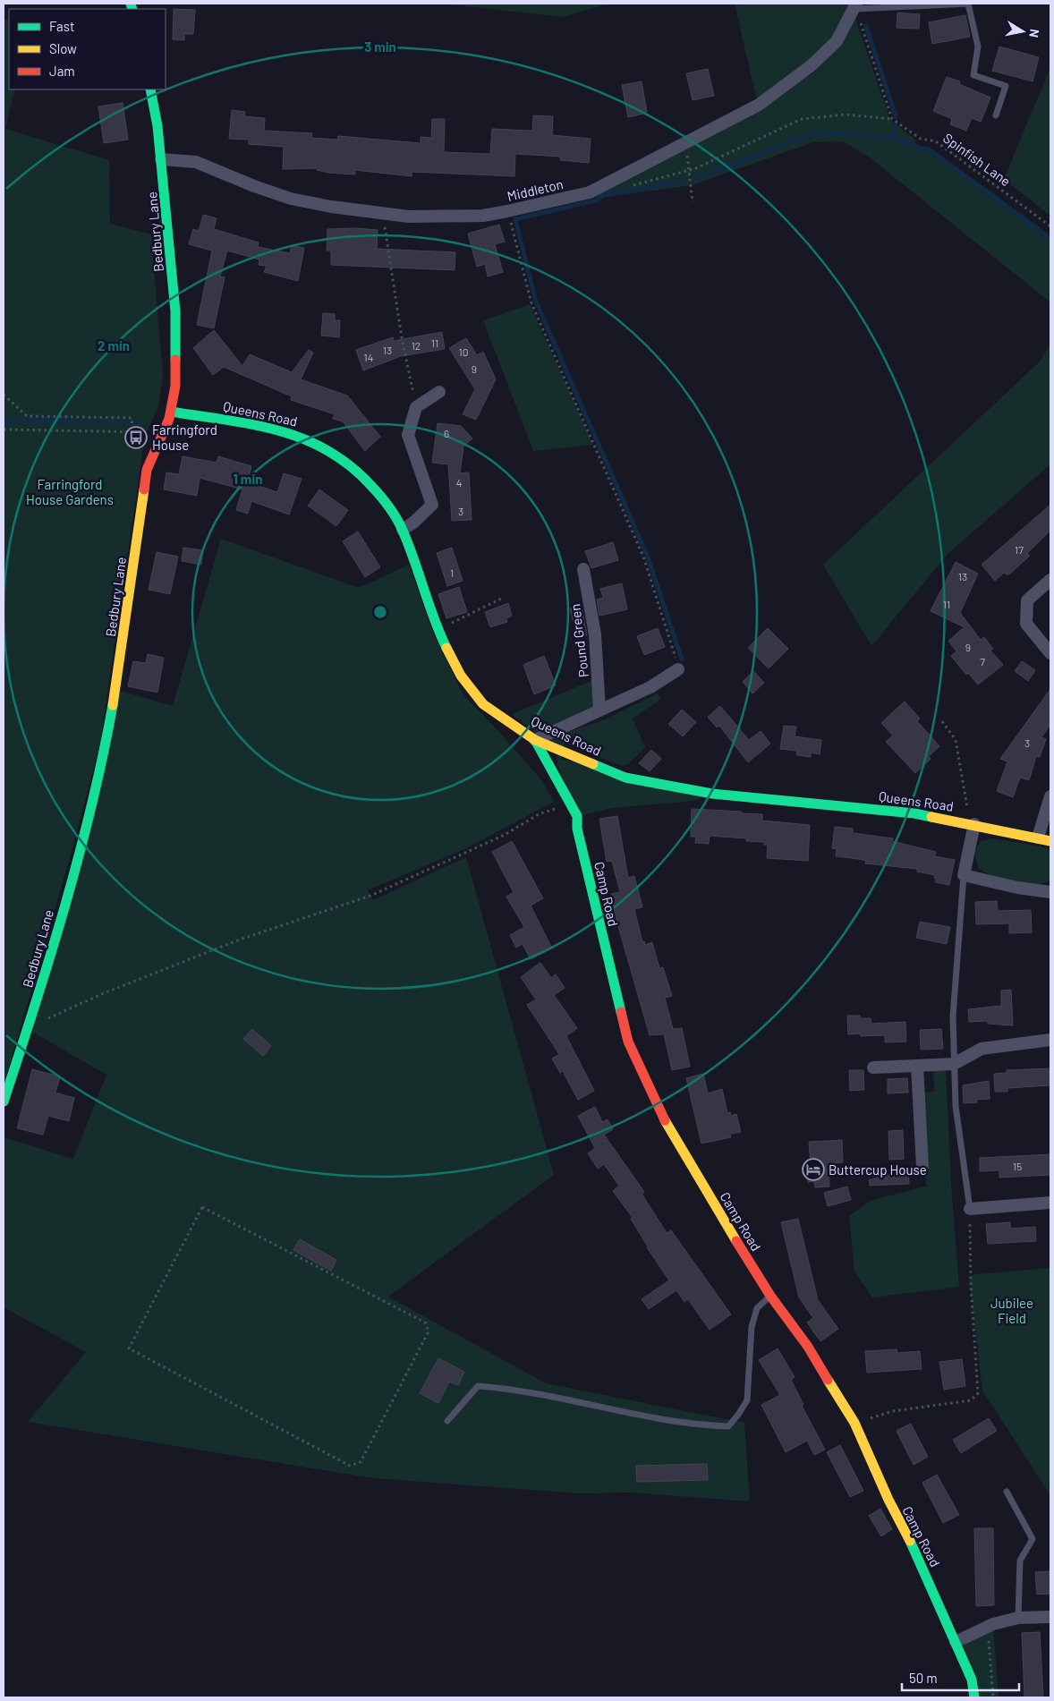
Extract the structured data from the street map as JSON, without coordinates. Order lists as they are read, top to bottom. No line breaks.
{"streets":{"street":["Middleton","Bedbury Lane","Queens Road","Pound Green","Camp Road"],"path":["Spinfish Lane"]},"crossings":[["Middleton","Bedbury Lane"],["Bedbury Lane","Queens Road"],["Queens Road","Camp Road"]],"parks":["Farringford House Gardens","Jubilee Field"],"places":{"bus stop":["Farringford House"],"hotel":["Buttercup House"]},"house_numbers":["11","12","13","10","14","9","6","4","3","17","1","13","11","9","7","3","15"],"legend":["Fast","Slow","Jam"],"scale_bar":"50 m","north":"right","rings":["3 min","2 min","1 min"]}
